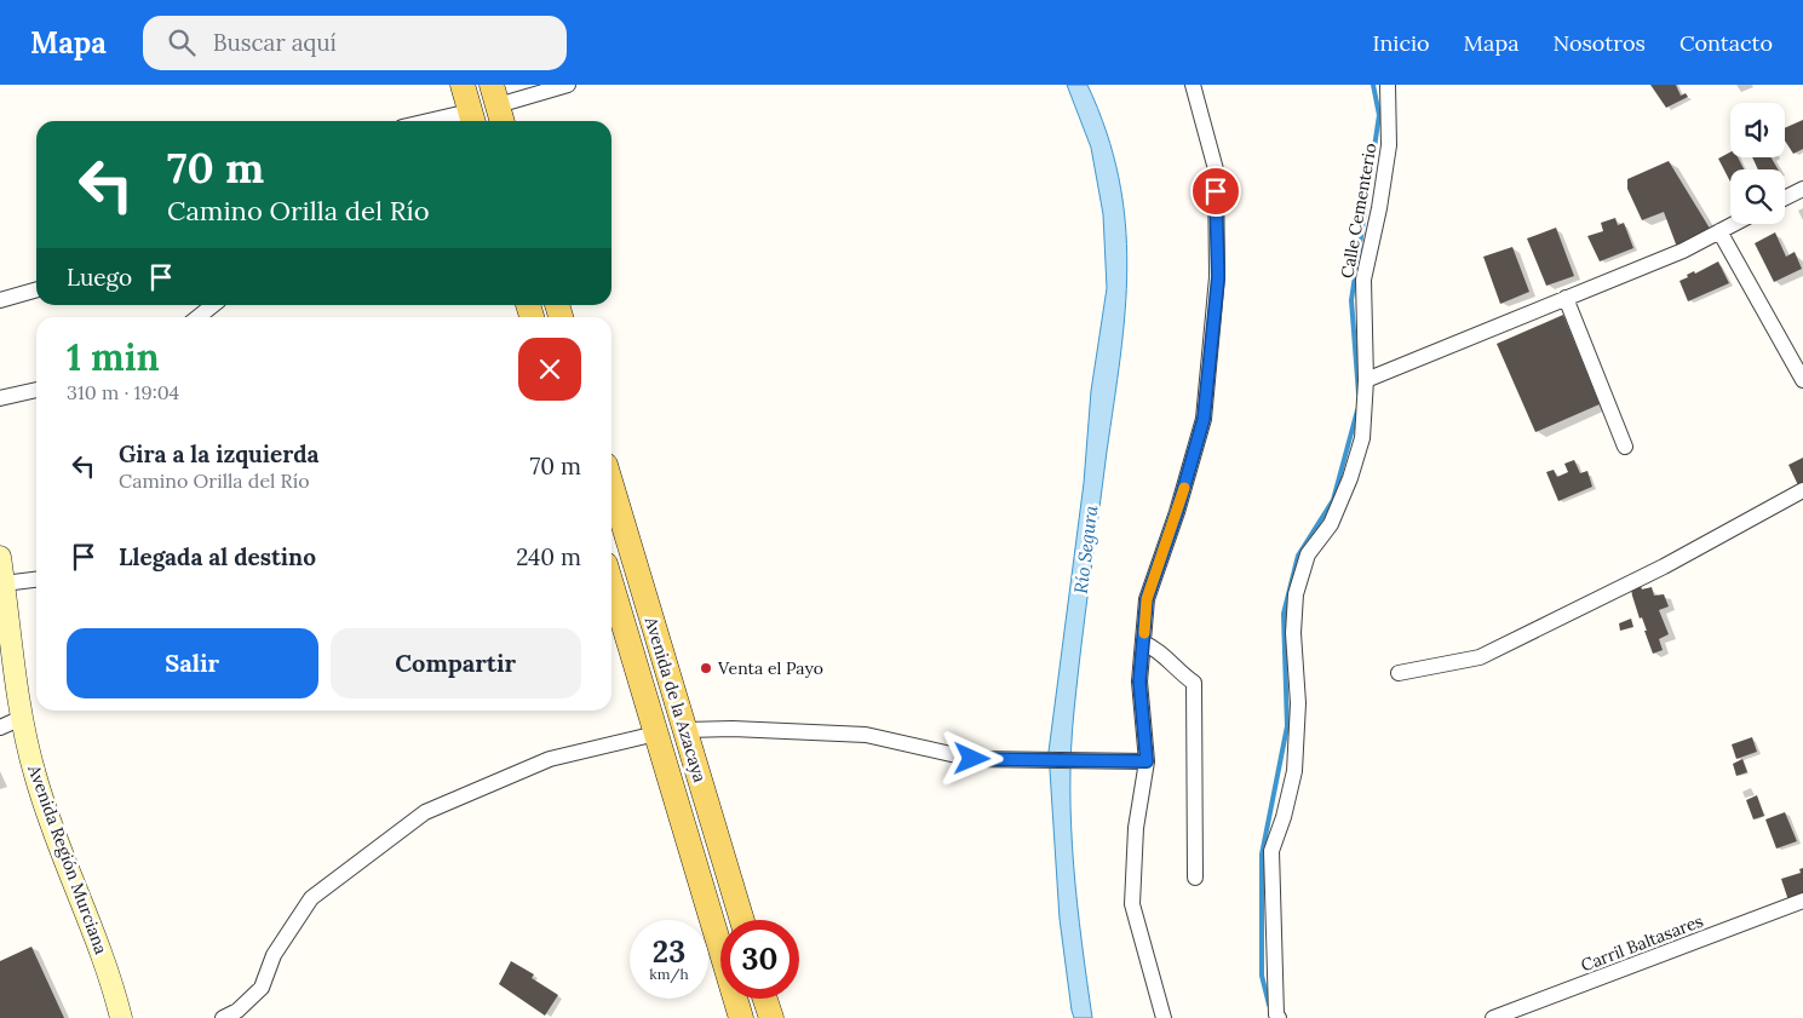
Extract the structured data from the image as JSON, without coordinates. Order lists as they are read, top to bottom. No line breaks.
{"streets":{"main road":["Avenida de la Azacaya","Avenida Región Murciana"],"street":["Calle Cementerio","Carril Baltasares"]},"water":["Río Segura"],"places":["Venta el Payo"],"page":{"header":"Mapa","search":"Buscar aquí","nav":["Inicio","Mapa","Nosotros","Contacto"],"turn":["70 m","Camino Orilla del Río"],"then":"Luego","heading":["1 min","310 m · 19:04"],"list":[{"name":"Gira a la izquierda","note":"Camino Orilla del Río","value":"70 m"},{"name":"Llegada al destino","value":"240 m"}],"buttons":["Salir","Compartir"],"speed":"23 km/h","limit":"30"}}
